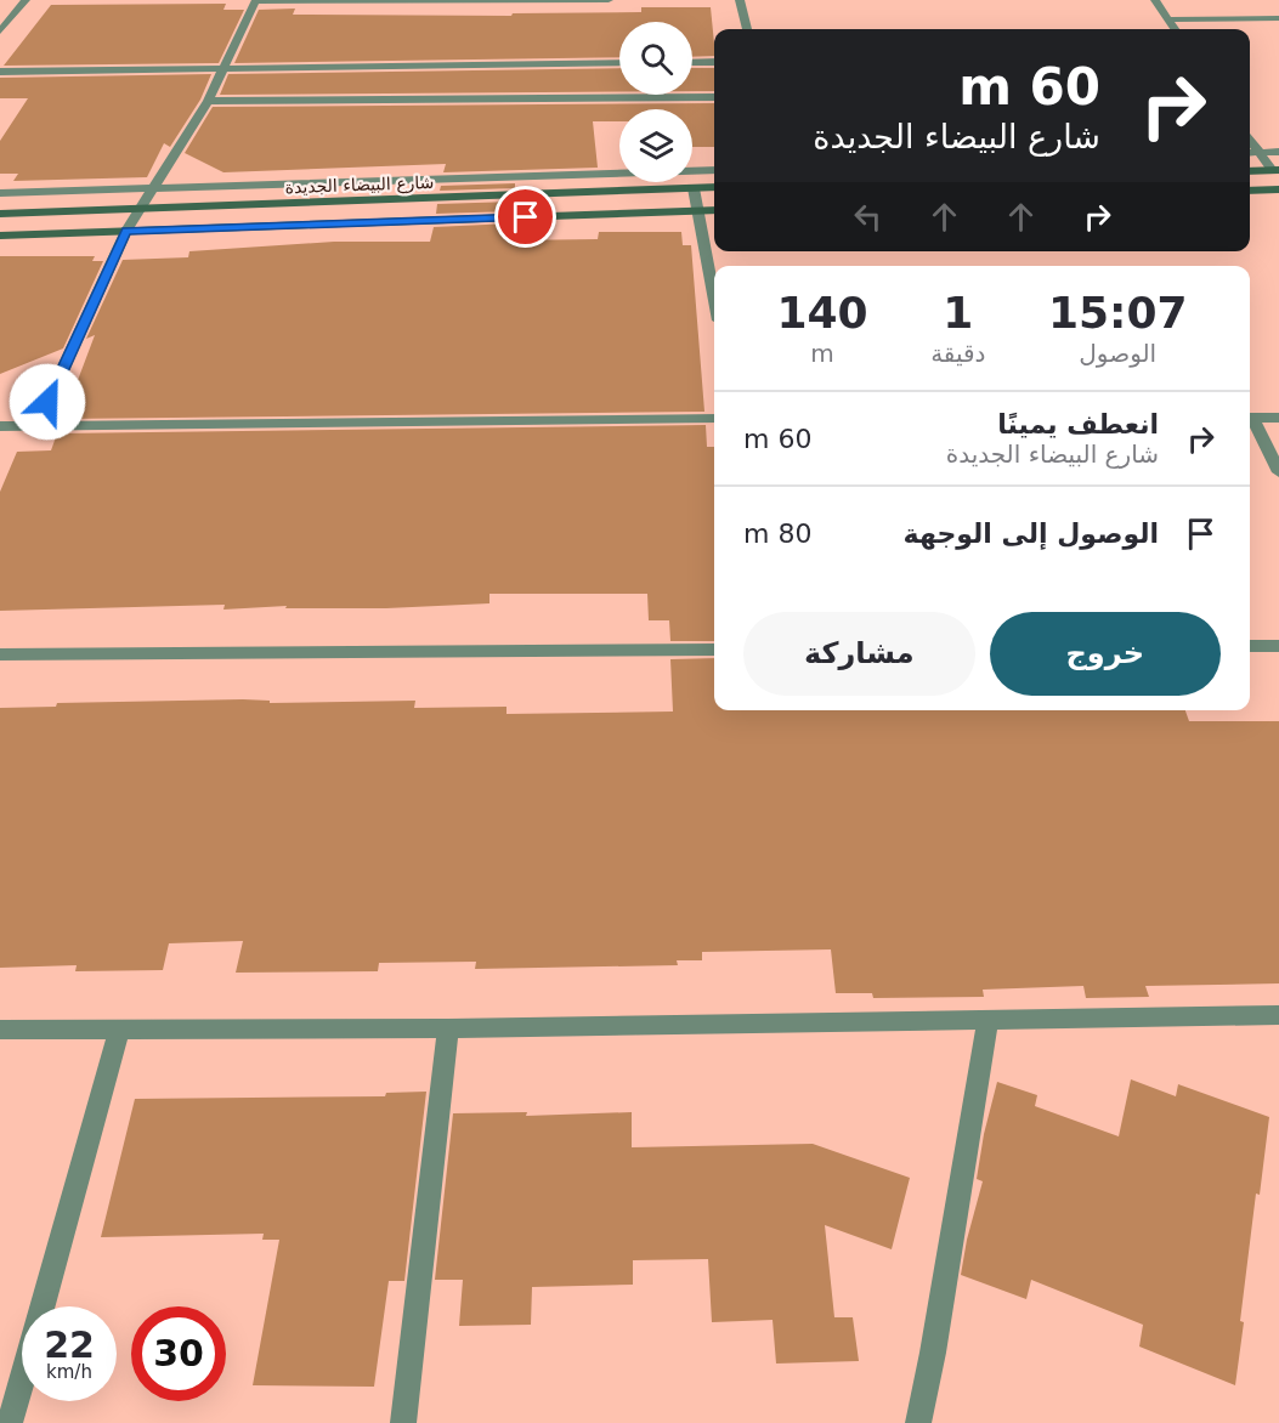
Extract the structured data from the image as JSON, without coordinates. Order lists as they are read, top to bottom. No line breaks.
{"streets":{"street":["شارع البيضاء الجديدة"]},"page":{"turn":["60 m","شارع البيضاء الجديدة"],"eta":["15:07","الوصول","1","دقيقة","140","m"],"list":[{"name":"انعطف يمينًا","note":"شارع البيضاء الجديدة","value":"60 m"},{"name":"الوصول إلى الوجهة","value":"80 m"}],"buttons":["خروج","مشاركة"],"speed":"22 km/h","limit":"30"}}
